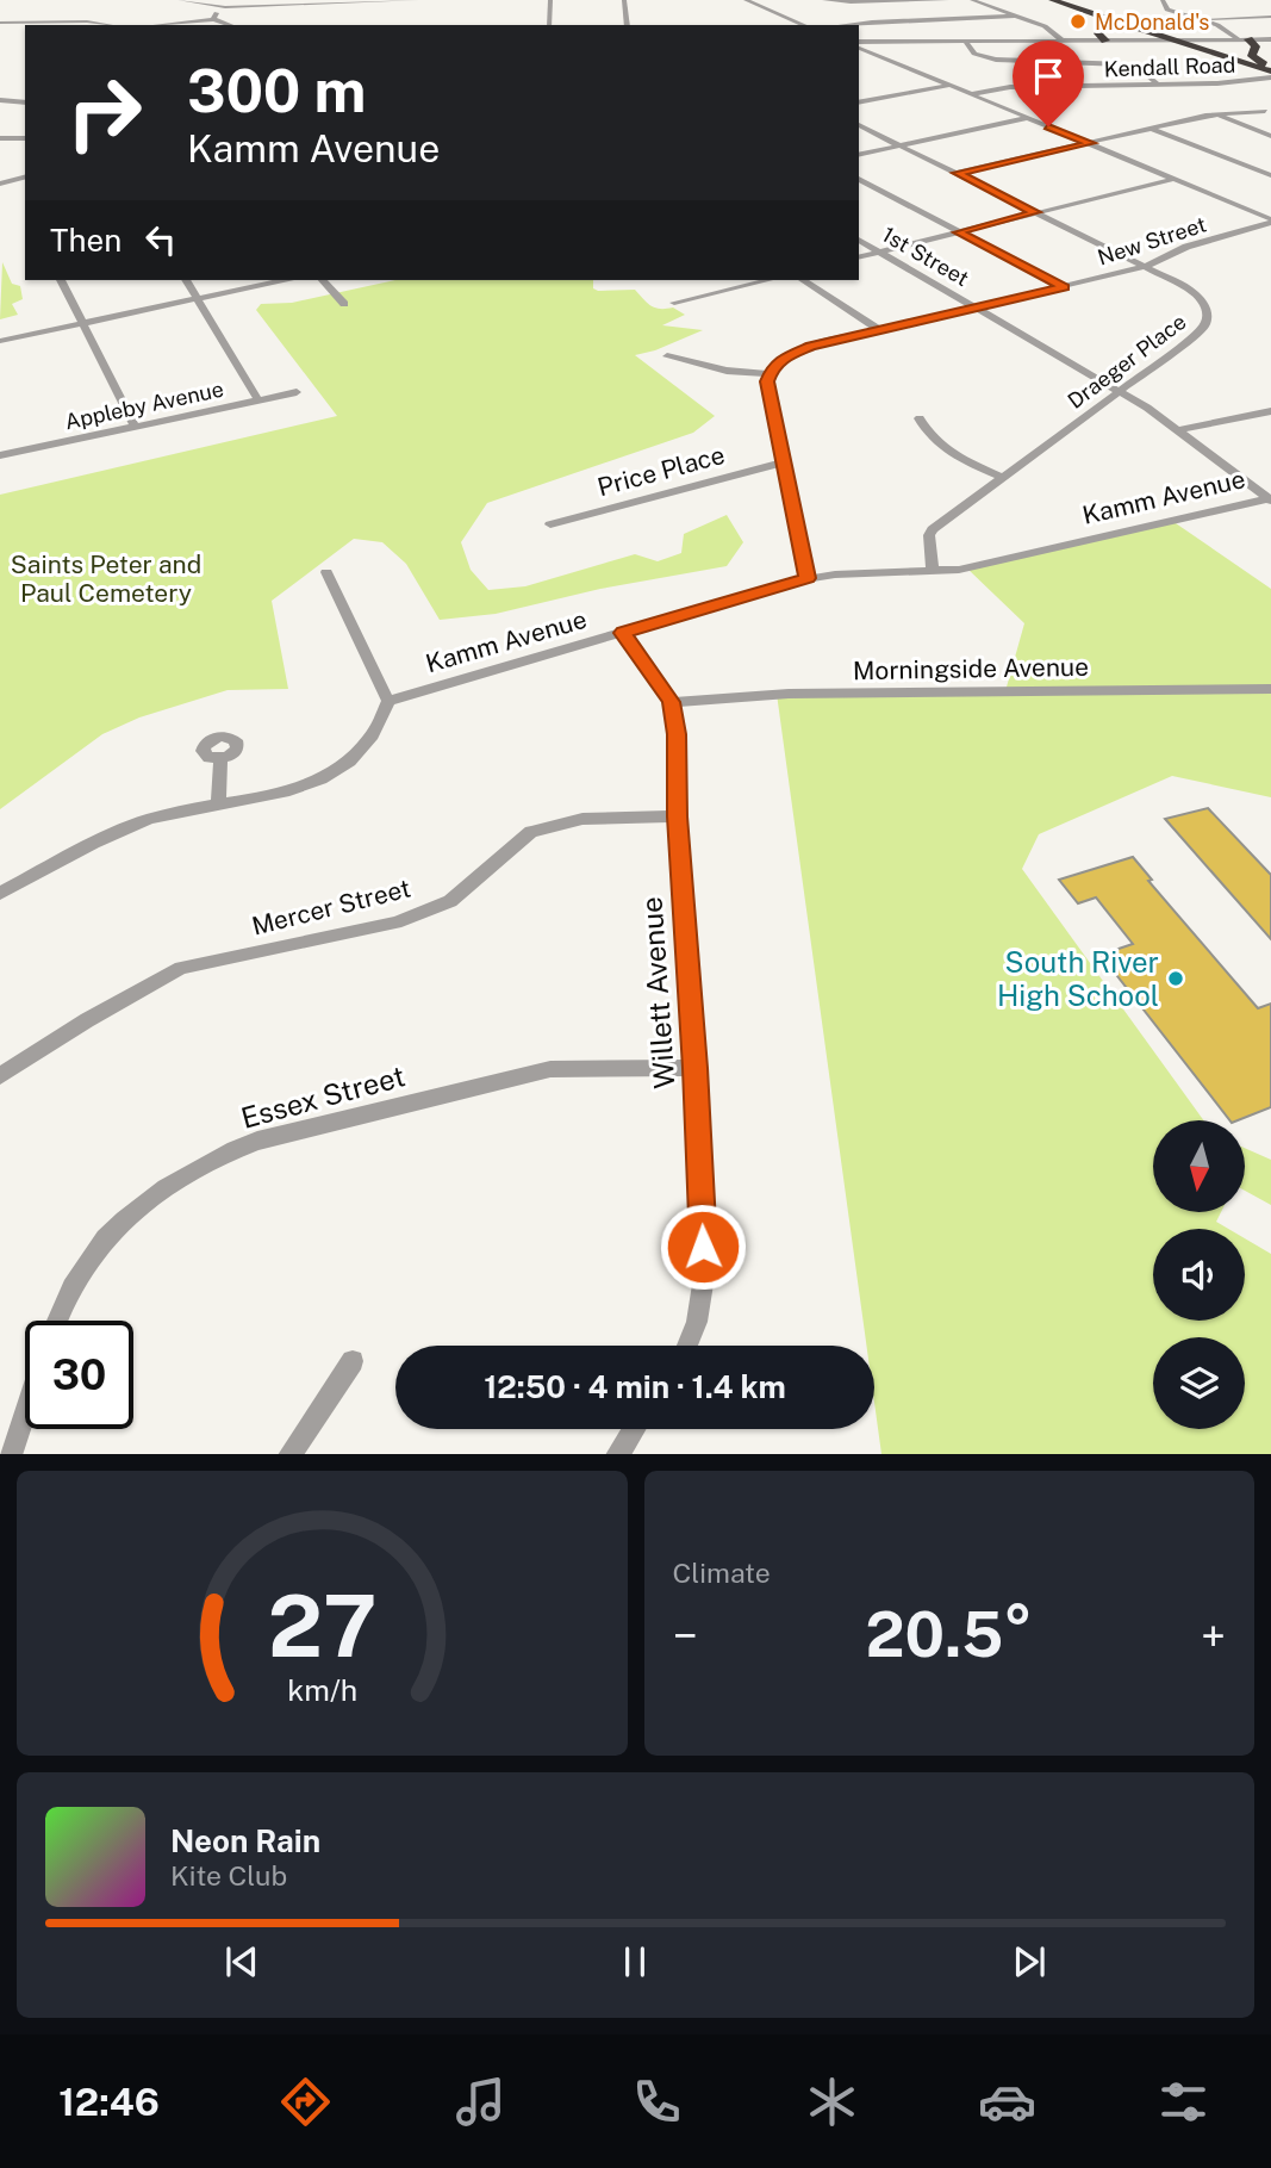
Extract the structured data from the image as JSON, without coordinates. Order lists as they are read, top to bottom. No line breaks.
{"streets":{"street":["Kendall Road","New Street","1st Street","Draeger Place","Appleby Avenue","Price Place","Kamm Avenue","Morningside Avenue","Mercer Street","Willett Avenue","Essex Street"]},"crossings":[["New Street","1st Street"],["New Street","Draeger Place"],["1st Street","Draeger Place"],["1st Street","Kamm Avenue"],["Draeger Place","Kamm Avenue"],["Kamm Avenue","Willett Avenue"],["Morningside Avenue","Willett Avenue"],["Mercer Street","Willett Avenue"],["Willett Avenue","Essex Street"]],"parks":["Saints Peter and Paul Cemetery"],"places":["McDonald's","South River High School"],"north":"bottom","page":{"turn":["300 m","Kamm Avenue"],"then":"Then","limit":"30","trip":"12:50 · 4 min · 1.4 km","tile":"Climate","heat":["−","20.5°","+"],"song":["Neon Rain","Kite Club"],"tabs":"12:46","gauge":["27","km/h"]}}
